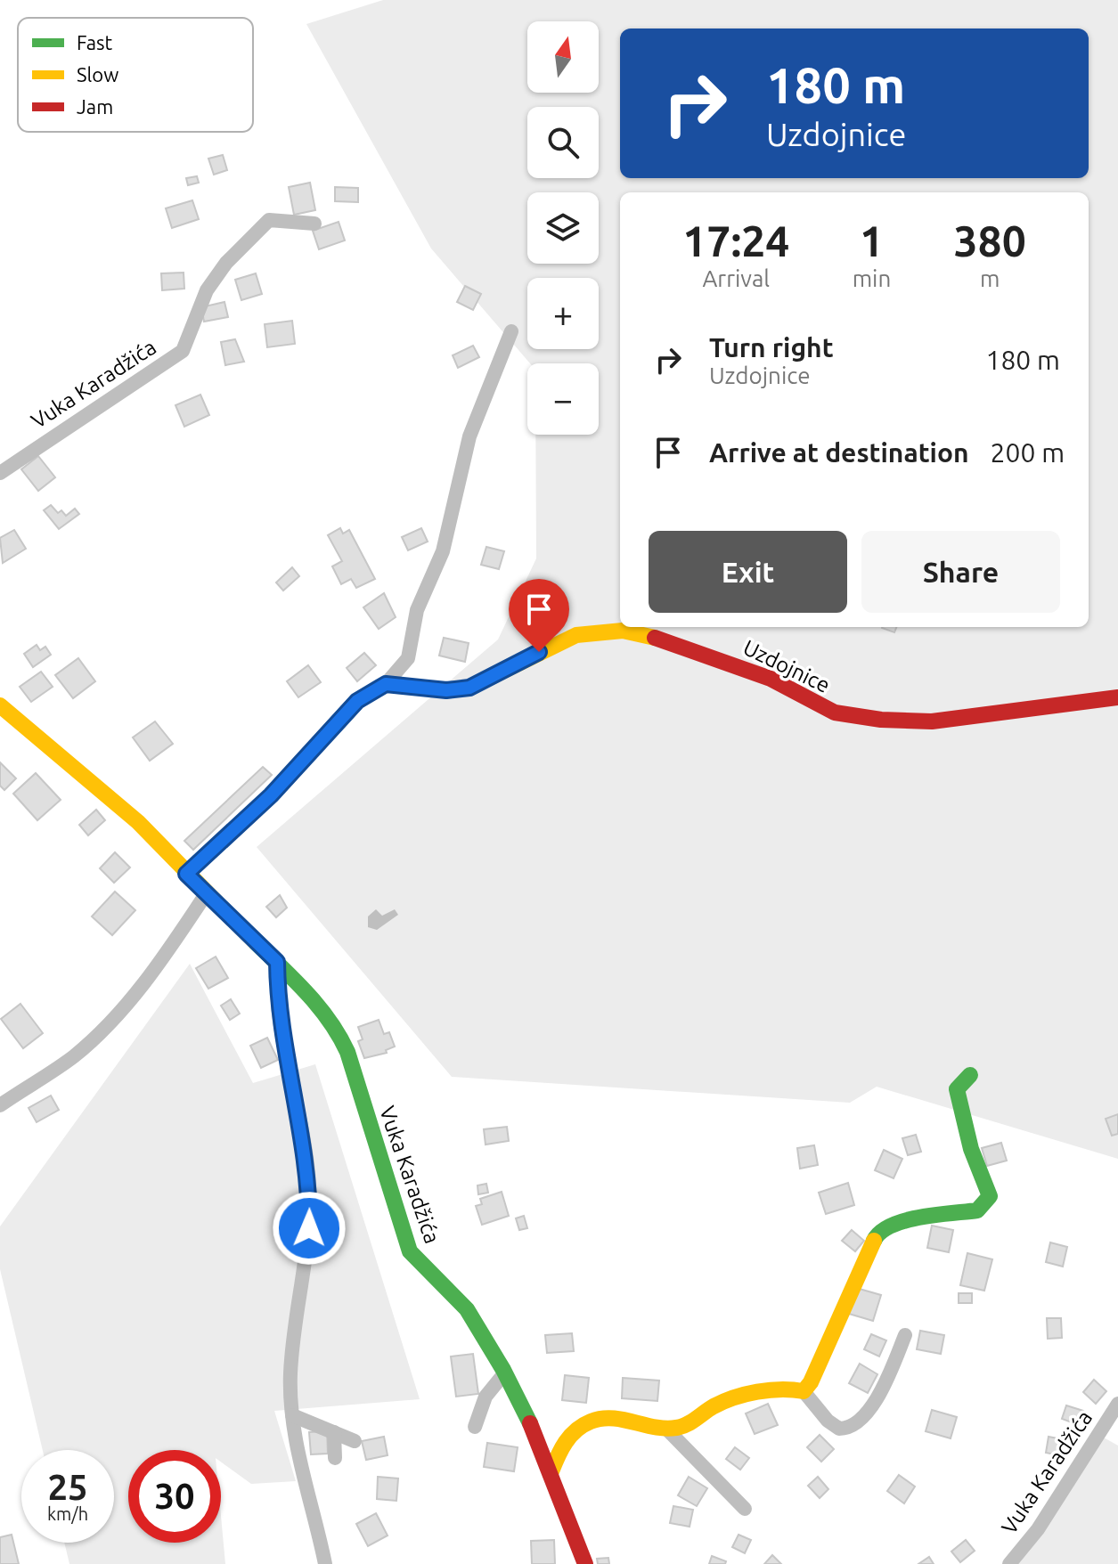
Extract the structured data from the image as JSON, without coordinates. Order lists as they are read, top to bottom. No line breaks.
{"streets":{"street":["Vuka Karadžića","Uzdojnice"]},"legend":["Fast","Slow","Jam"],"north":"top","page":{"map_buttons":["+","−"],"turn":["180 m","Uzdojnice"],"eta":["17:24","Arrival","1","min","380","m"],"list":[{"name":"Turn right","note":"Uzdojnice","value":"180 m"},{"name":"Arrive at destination","value":"200 m"}],"buttons":["Exit","Share"],"speed":"25 km/h","limit":"30"}}
